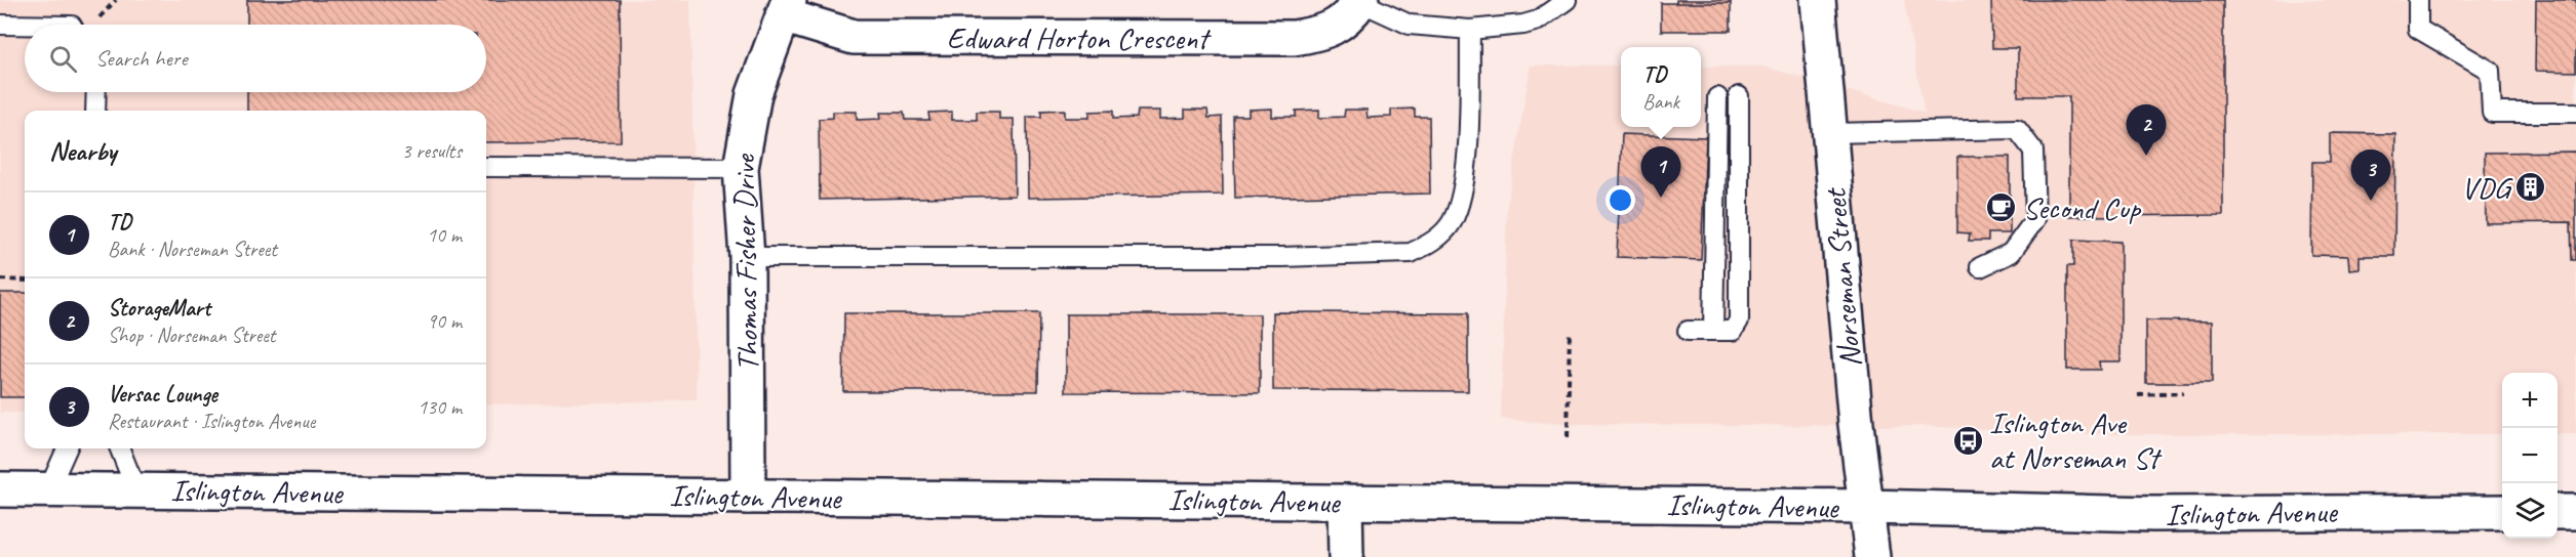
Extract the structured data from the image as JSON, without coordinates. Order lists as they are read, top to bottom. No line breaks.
{"streets":{"main road":["Edward Horton Crescent","Thomas Fisher Drive","Norseman Street","Islington Avenue"]},"crossings":[["Edward Horton Crescent","Thomas Fisher Drive"],["Thomas Fisher Drive","Islington Avenue"],["Norseman Street","Islington Avenue"]],"places":{"building":["VDG"],"cafe":["Second Cup"],"bus stop":["Islington Ave at Norseman St"]},"page":{"search":"Search here","popup":["TD","Bank"],"pins":["2","1","3"],"heading":["Nearby","3 results"],"list":[{"mark":"1","name":"TD","note":"Bank · Norseman Street","value":"10 m"},{"mark":"2","name":"StorageMart","note":"Shop · Norseman Street","value":"90 m"},{"mark":"3","name":"Versac Lounge","note":"Restaurant · Islington Avenue","value":"130 m"}],"map_buttons":["+","−"]}}
